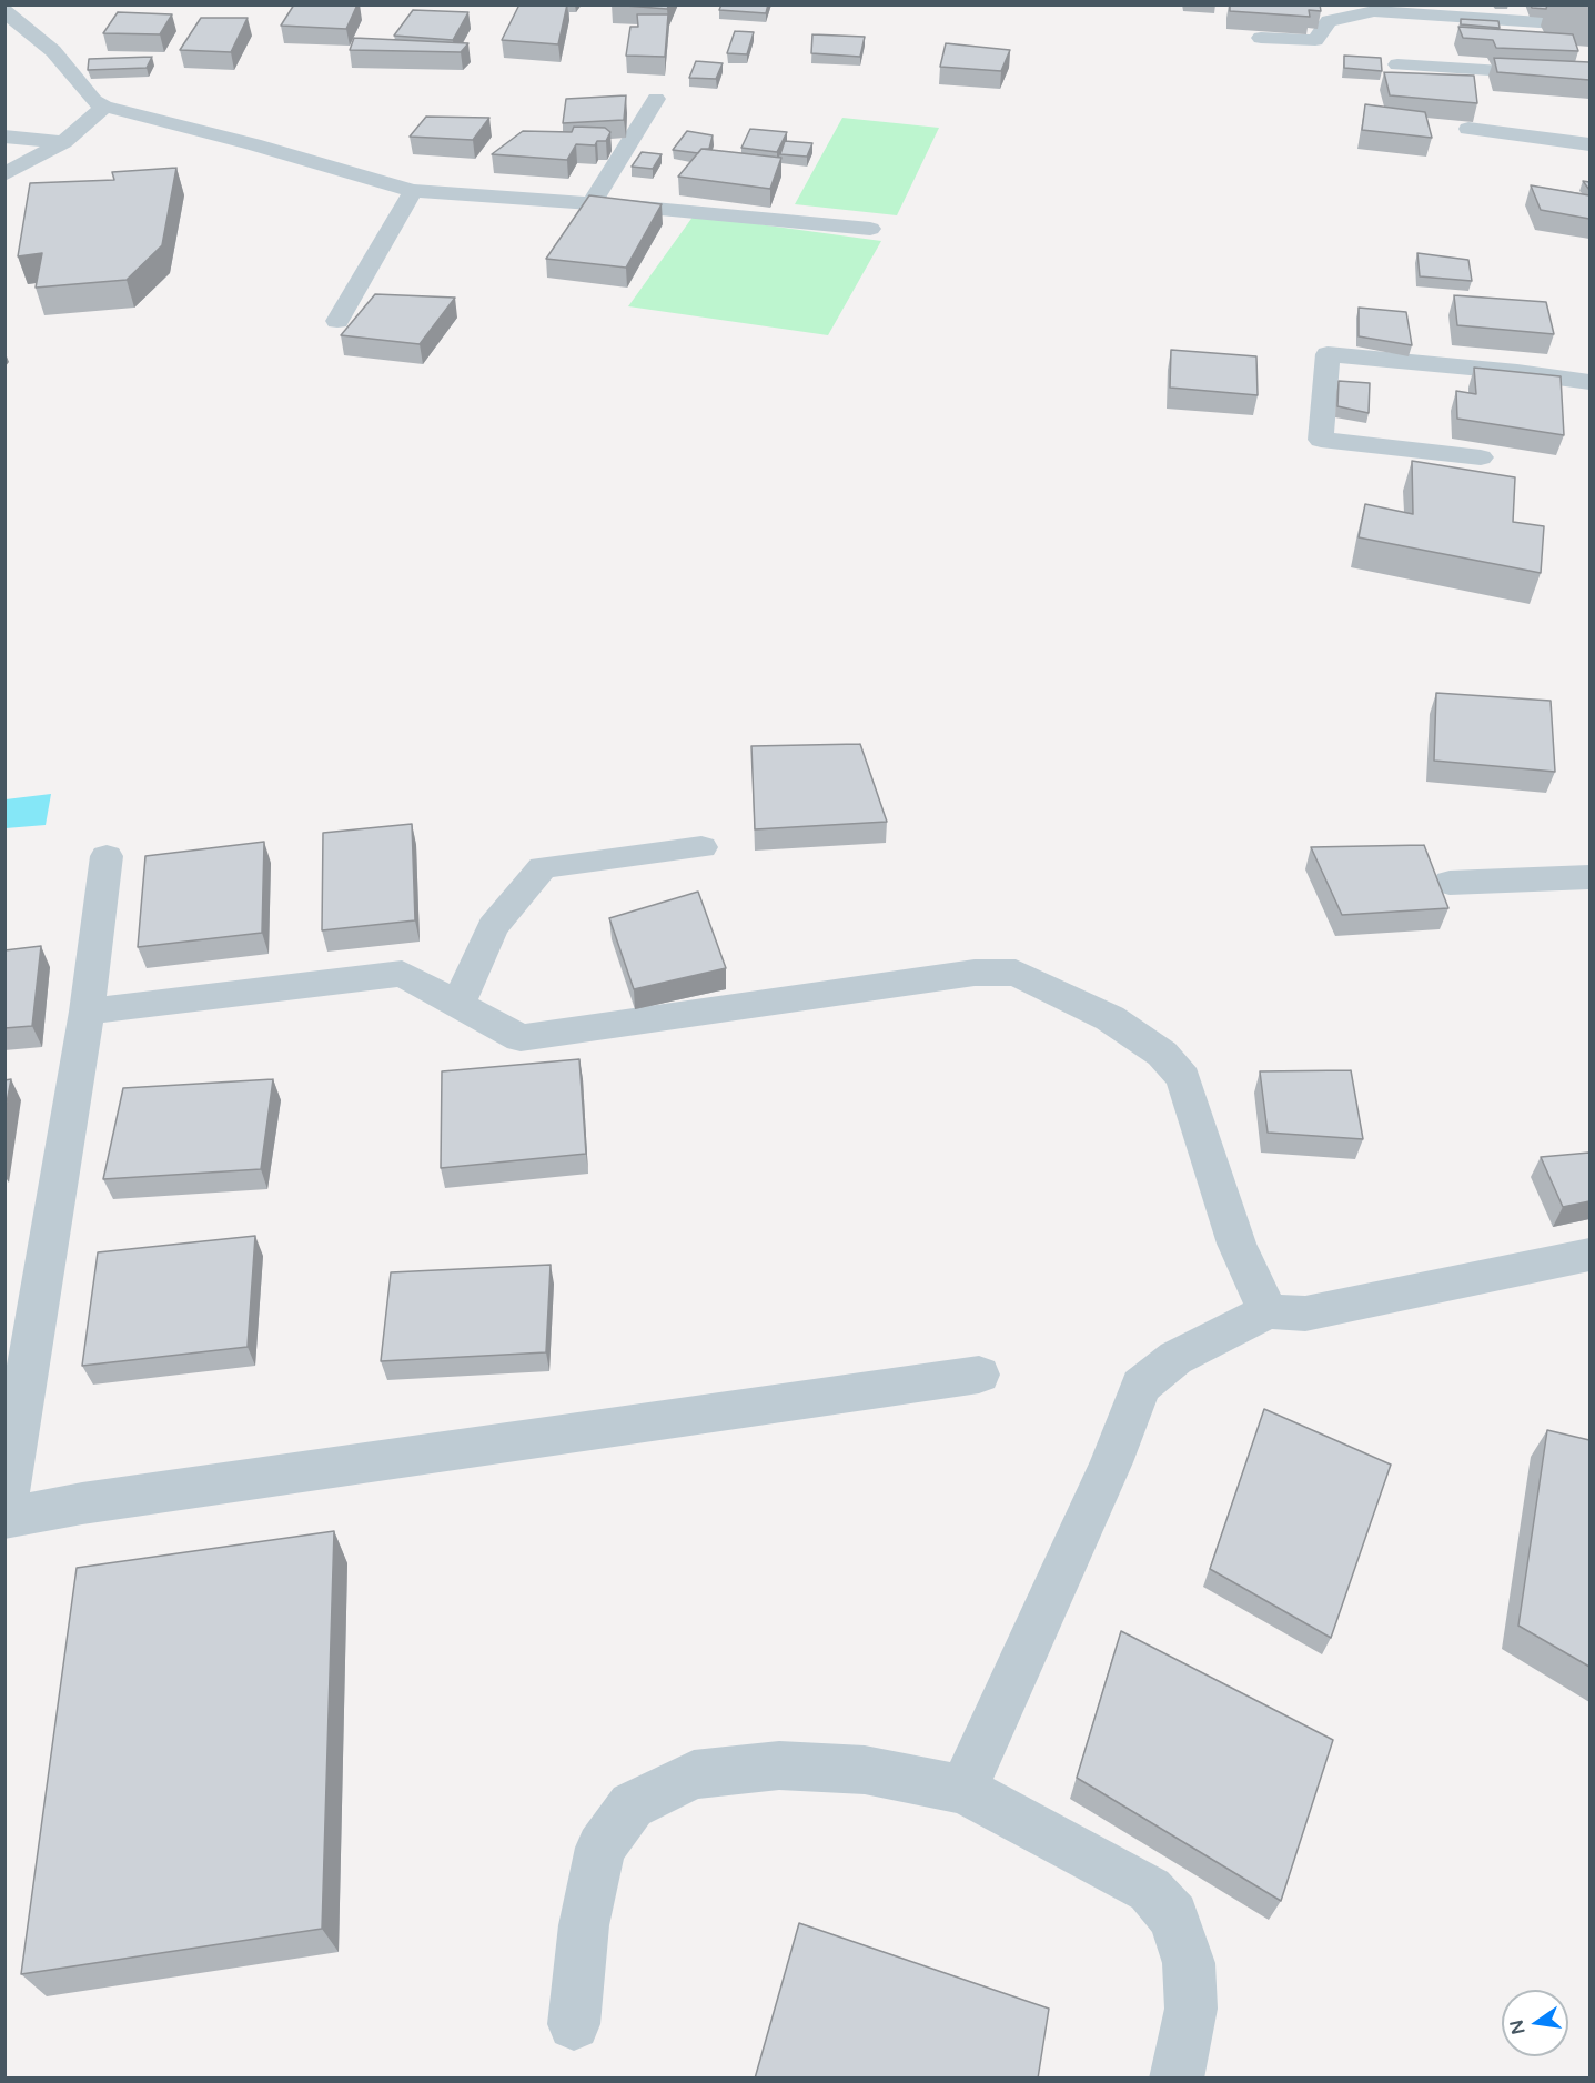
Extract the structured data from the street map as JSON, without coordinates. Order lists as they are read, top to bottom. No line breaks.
{"north":"left"}
